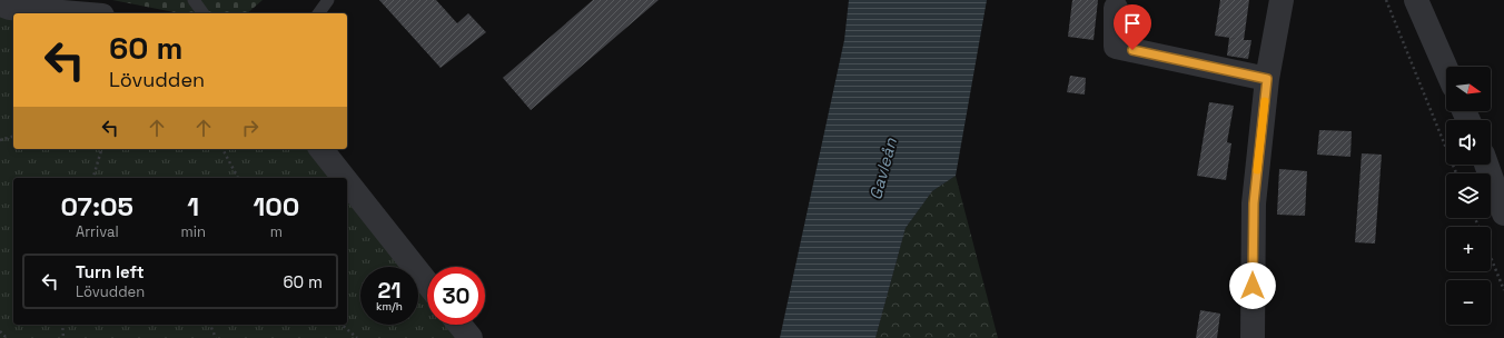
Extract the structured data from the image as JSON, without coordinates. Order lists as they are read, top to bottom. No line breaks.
{"water":["Gavleån"],"north":"right","page":{"turn":["60 m","Lövudden"],"map_buttons":["+","−"],"eta":["07:05","Arrival","1","min","100","m"],"list":[{"name":"Turn left","note":"Lövudden","value":"60 m"}],"speed":"21 km/h","limit":"30"}}
